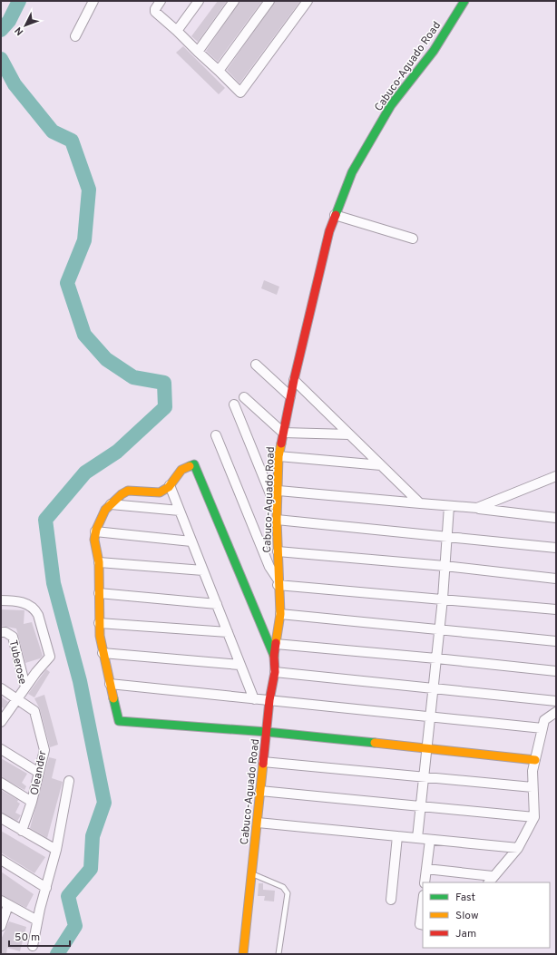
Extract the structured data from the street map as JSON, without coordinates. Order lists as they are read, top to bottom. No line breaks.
{"streets":{"street":["Cabuco-Aguado Road","Tuberose","Oleander"]},"crossings":[["Tuberose","Oleander"]],"legend":["Fast","Slow","Jam"],"scale_bar":"50 m","north":"bottom left"}
